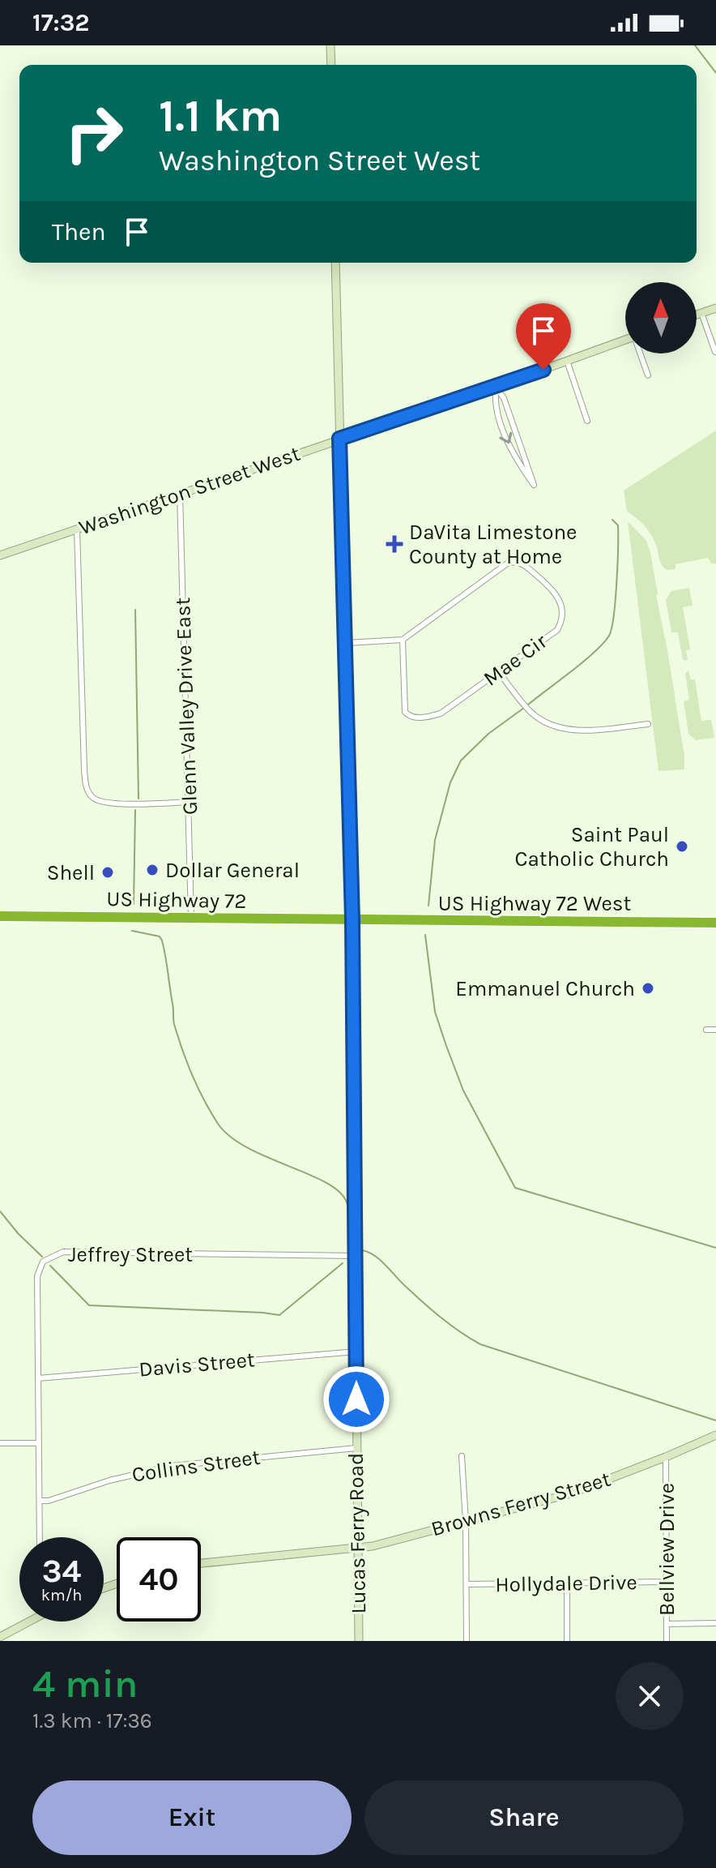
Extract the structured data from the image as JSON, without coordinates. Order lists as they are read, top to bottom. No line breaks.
{"streets":{"highway":["US Highway 72","US Highway 72 West"],"street":["Washington Street West","Mae Cir","Glenn Valley Drive East","Jeffrey Street","Davis Street","Collins Street","Browns Ferry Street","Lucas Ferry Road","Bellview Drive","Hollydale Drive"]},"crossings":[["Washington Street West","Glenn Valley Drive East"],["Washington Street West","Lucas Ferry Road"],["Glenn Valley Drive East","US Highway 72"],["US Highway 72","US Highway 72 West"],["US Highway 72","Lucas Ferry Road"],["US Highway 72 West","Lucas Ferry Road"],["Jeffrey Street","Davis Street"],["Jeffrey Street","Collins Street"],["Jeffrey Street","Lucas Ferry Road"],["Davis Street","Lucas Ferry Road"],["Collins Street","Lucas Ferry Road"],["Browns Ferry Street","Lucas Ferry Road"],["Browns Ferry Street","Bellview Drive"],["Bellview Drive","Hollydale Drive"]],"places":{"health":["DaVita Limestone County at Home"],"other":["Saint Paul Catholic Church","Dollar General","Shell","Emmanuel Church"]},"north":"top","page":{"status":"17:32","turn":["1.1 km","Washington Street West"],"then":"Then","speed":"34 km/h","limit":"40","heading":["4 min","1.3 km · 17:36"],"buttons":["Exit","Share"]}}
